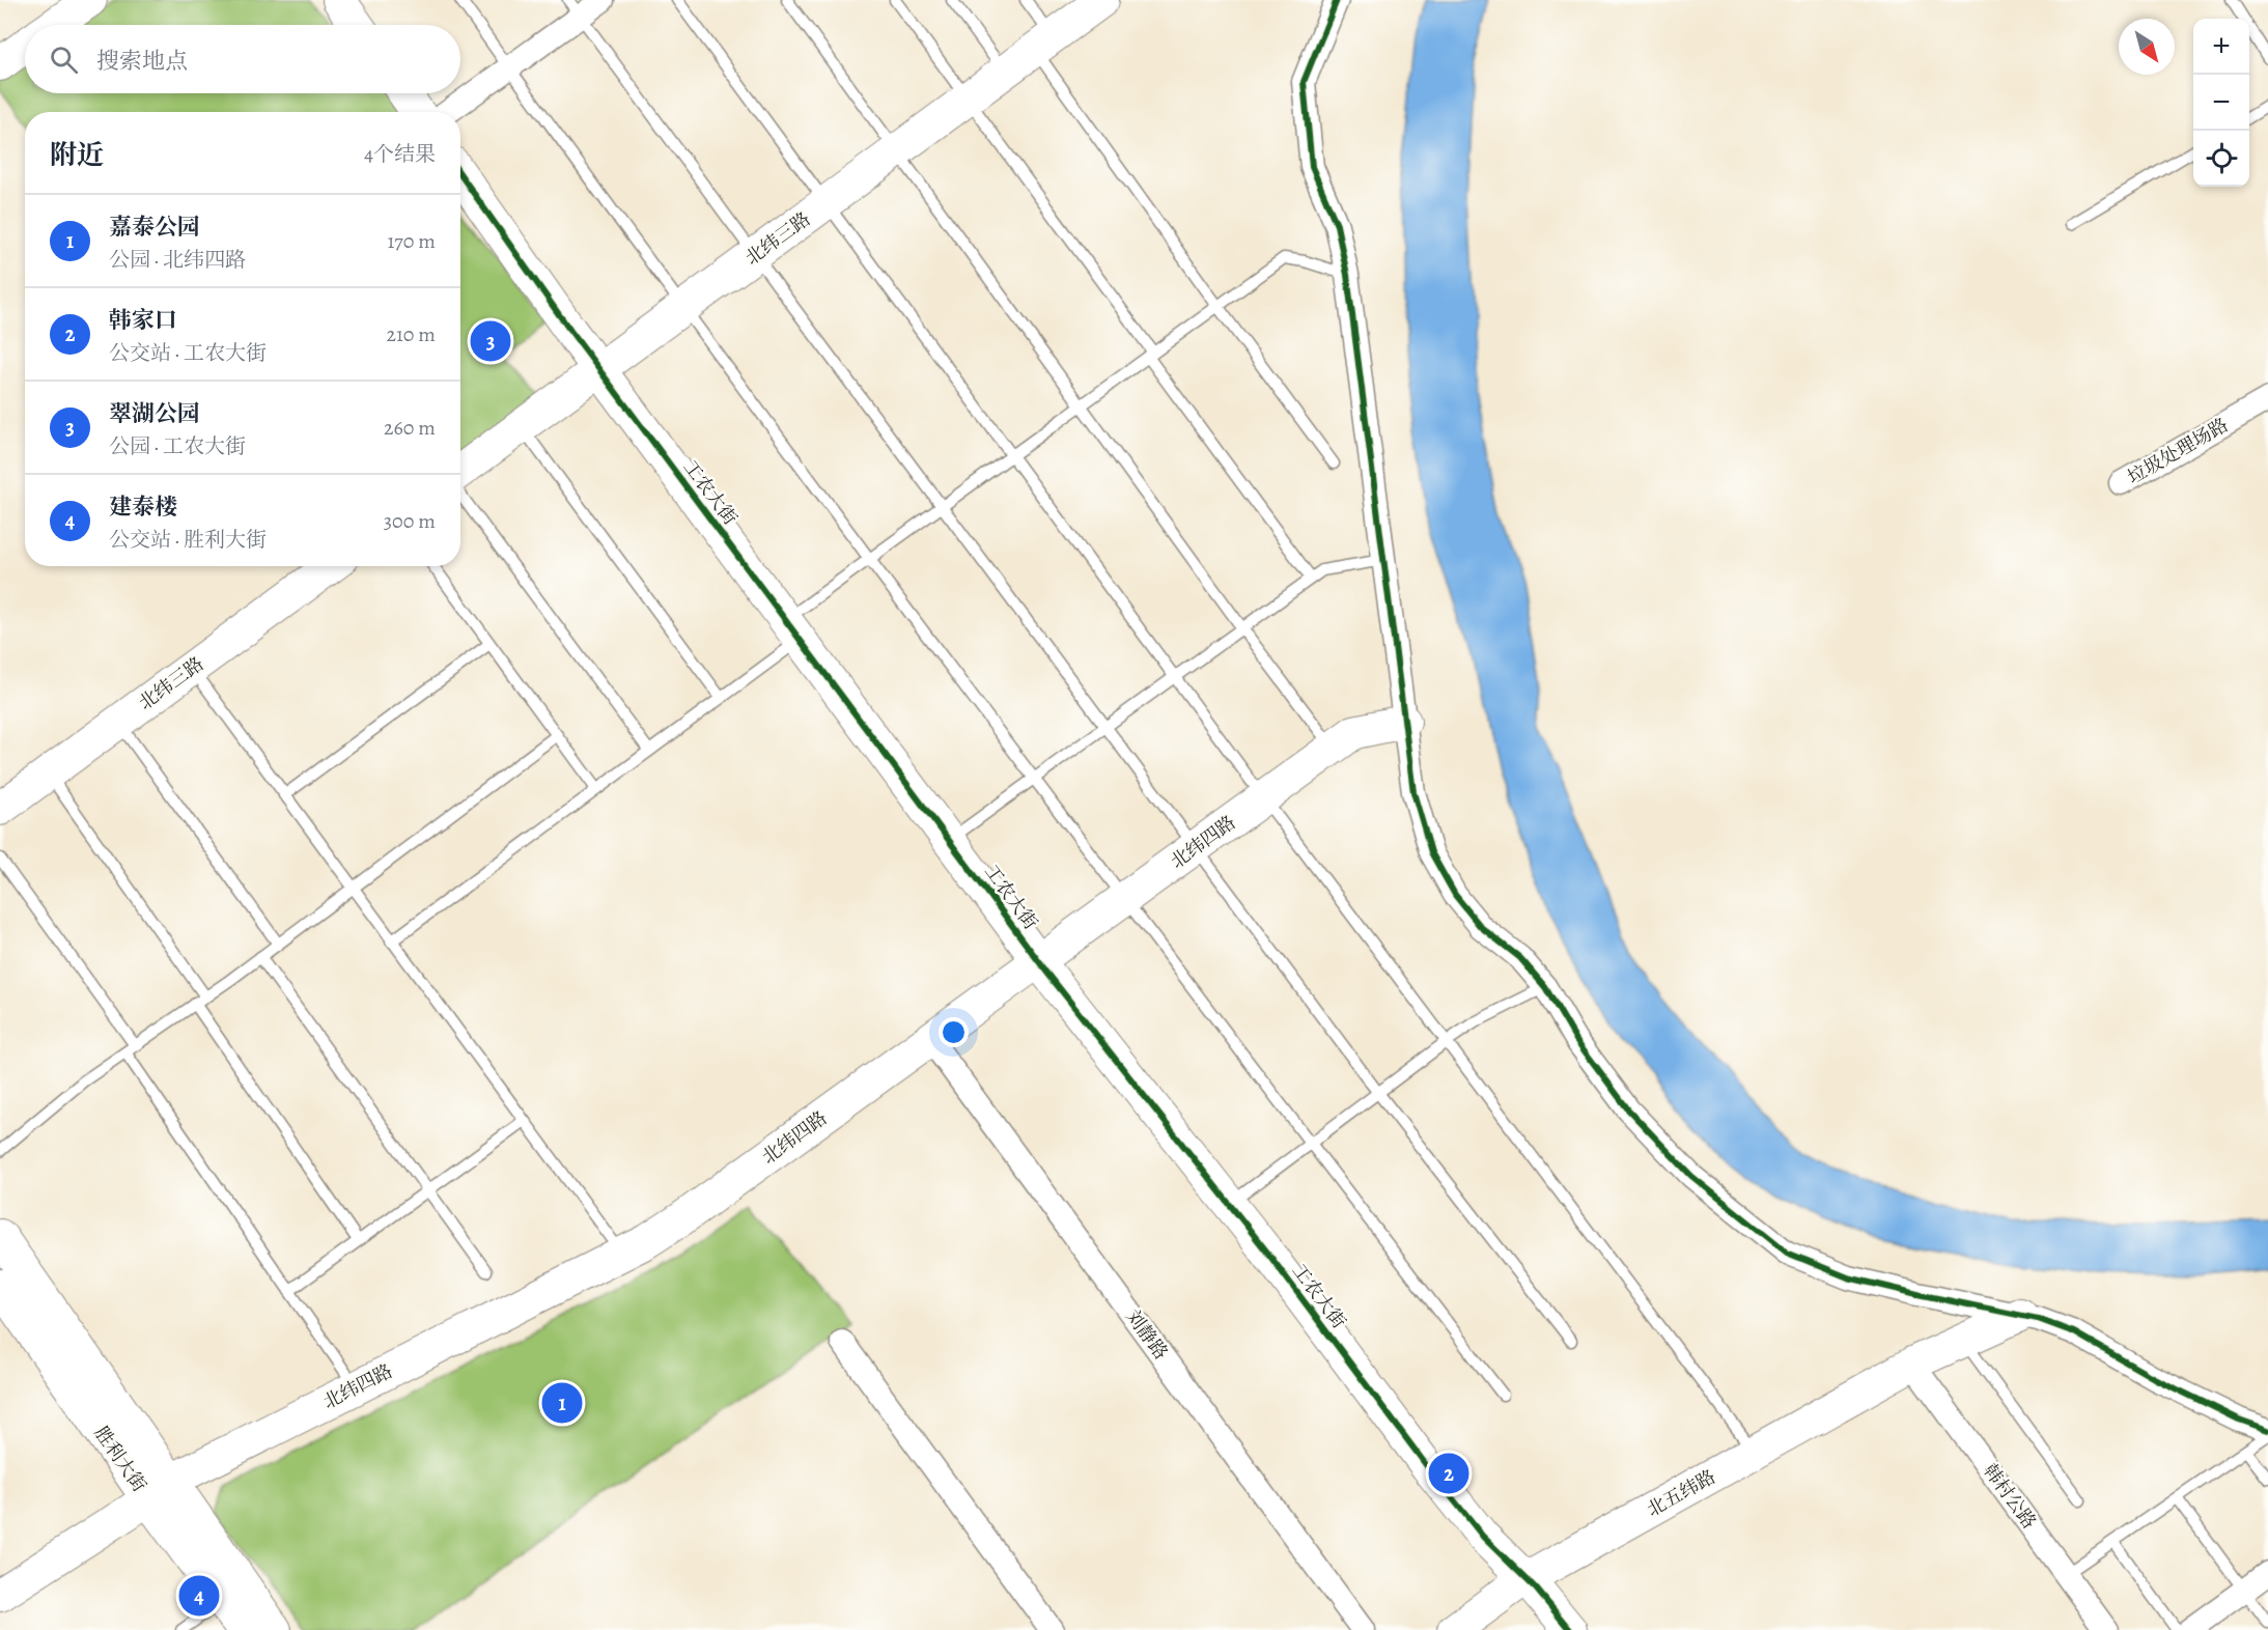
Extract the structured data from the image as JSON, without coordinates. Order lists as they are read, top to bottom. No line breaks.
{"streets":{"street":["北纬三路","垃圾处理场路","工农大街","北纬四路","刘静路","胜利大街","北五纬路","韩村公路"]},"crossings":[["北纬三路","工农大街"],["工农大街","北纬四路"],["工农大街","北五纬路"],["北纬四路","刘静路"],["北纬四路","胜利大街"],["北五纬路","韩村公路"]],"north":"bottom right","page":{"map_buttons":["+","−"],"search":"搜索地点","heading":["附近","4个结果"],"list":[{"mark":"1","name":"嘉泰公园","note":"公园 · 北纬四路","value":"170 m"},{"mark":"2","name":"韩家口","note":"公交站 · 工农大街","value":"210 m"},{"mark":"3","name":"翠湖公园","note":"公园 · 工农大街","value":"260 m"},{"mark":"4","name":"建泰楼","note":"公交站 · 胜利大街","value":"300 m"}],"pins":["3","1","2","4"]}}
